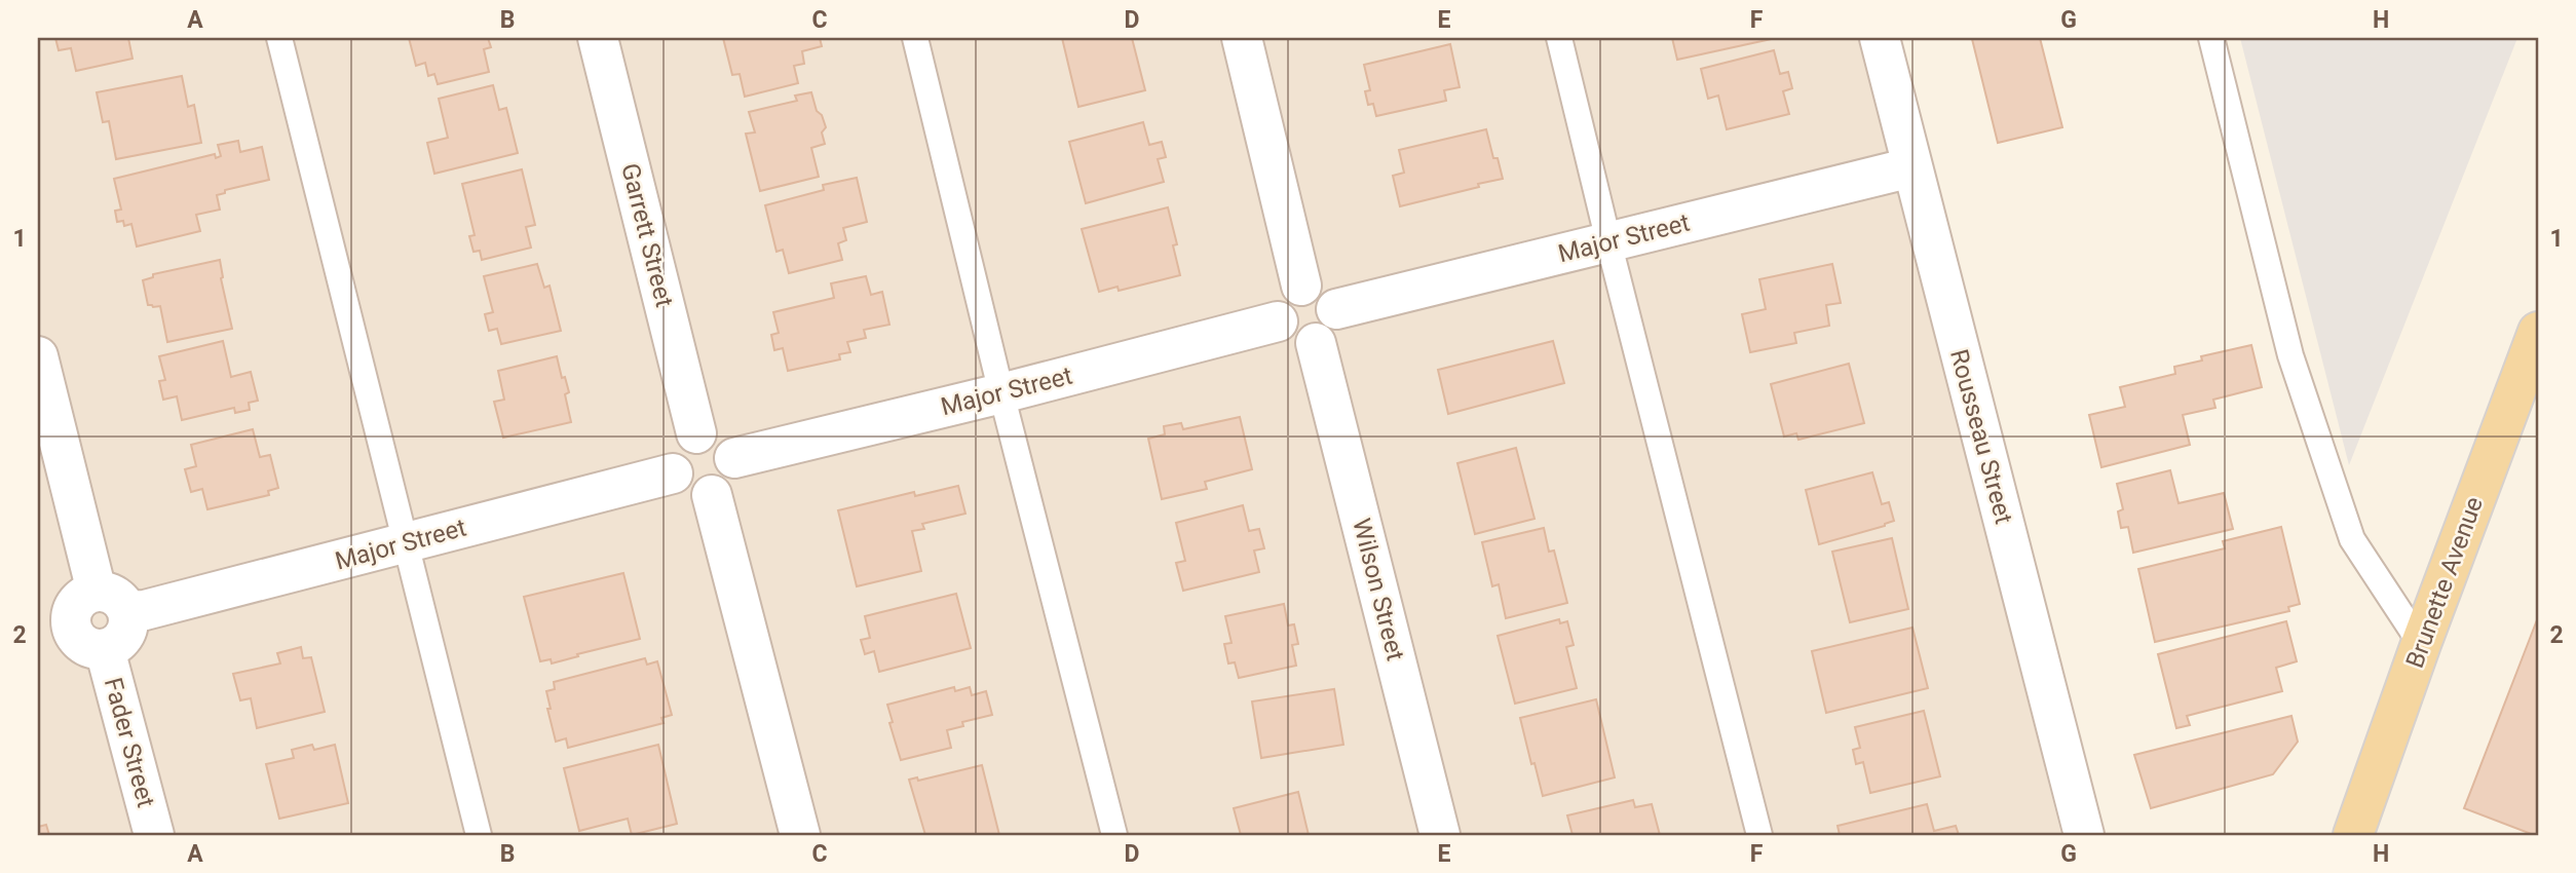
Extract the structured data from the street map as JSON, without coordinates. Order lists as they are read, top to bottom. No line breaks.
{"streets":{"main road":["Brunette Avenue"],"street":["Garrett Street","Major Street","Rousseau Street","Wilson Street","Fader Street"]},"crossings":[["Garrett Street","Major Street"],["Major Street","Rousseau Street"],["Major Street","Wilson Street"]],"grid":{"columns":["A","B","C","D","E","F","G","H"],"rows":["1","2"]}}
